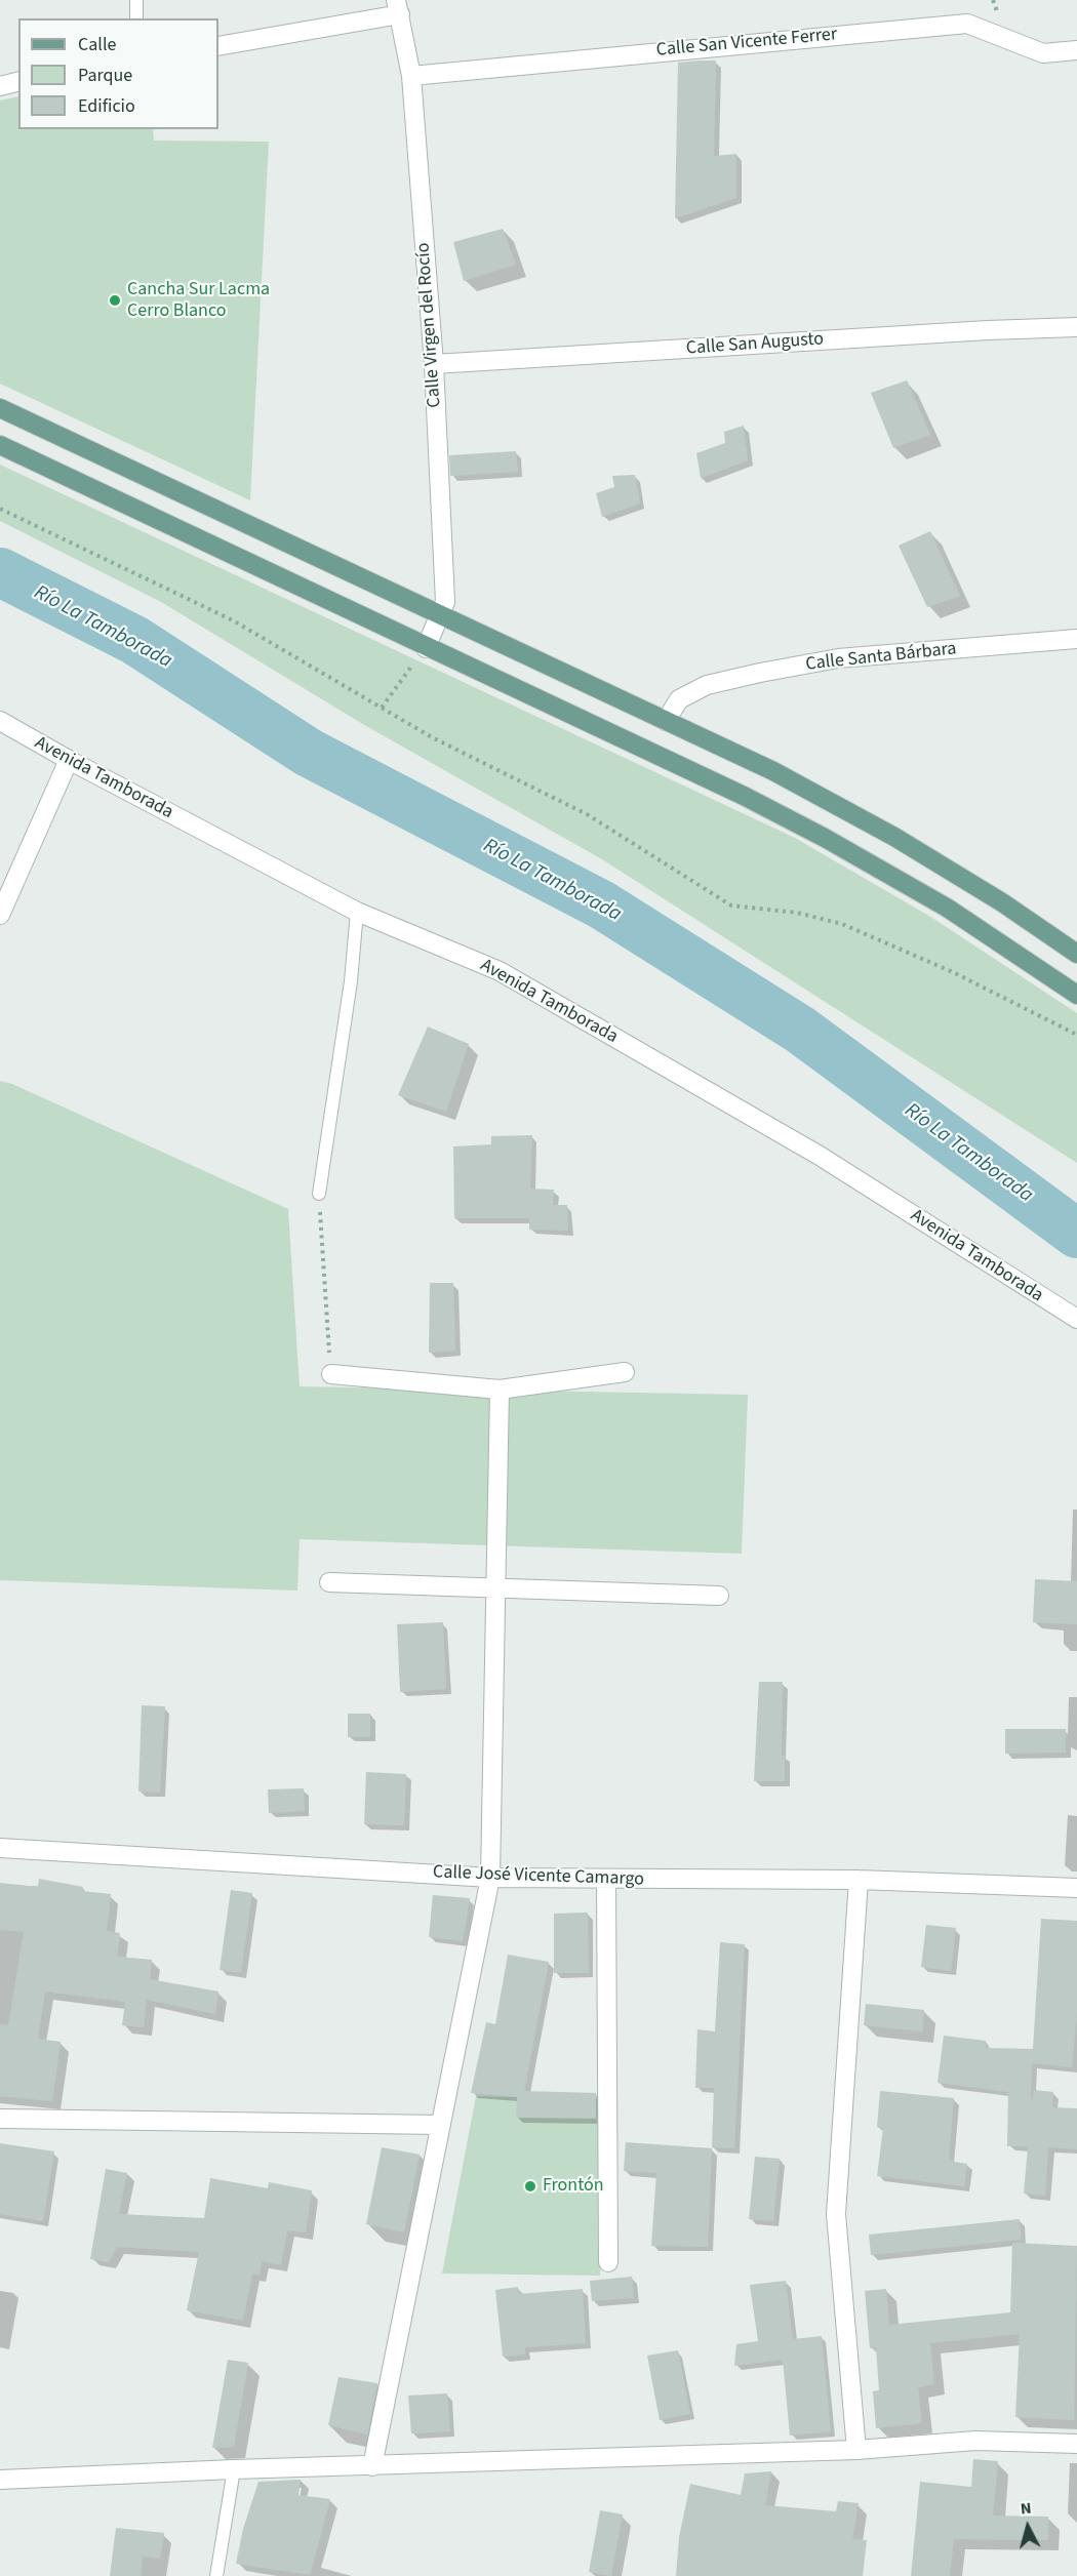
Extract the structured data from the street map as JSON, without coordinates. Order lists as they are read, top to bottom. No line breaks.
{"streets":{"street":["Calle San Vicente Ferrer","Calle Virgen del Rocío","Calle San Augusto","Calle Santa Bárbara","Avenida Tamborada","Calle José Vicente Camargo"]},"crossings":[["Calle San Vicente Ferrer","Calle Virgen del Rocío"],["Calle Virgen del Rocío","Calle San Augusto"]],"water":["Río La Tamborada"],"places":["Cancha Sur Lacma Cerro Blanco","Frontón"],"legend":["Calle","Parque","Edificio"],"north":"top"}
